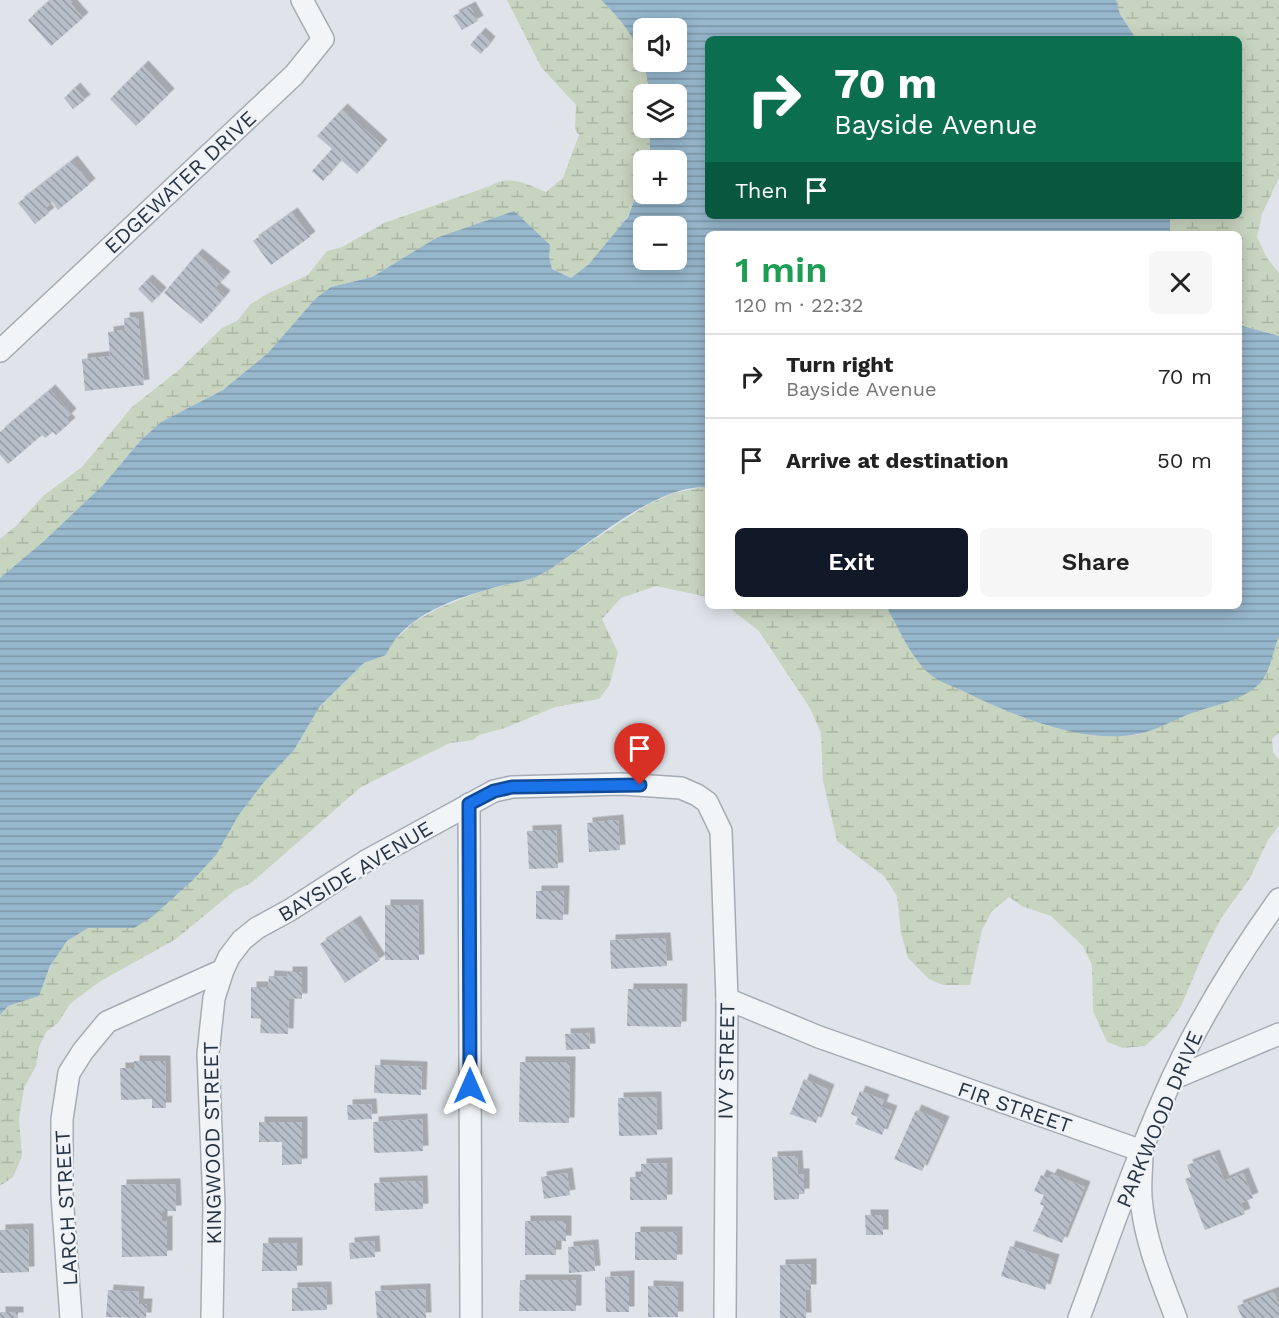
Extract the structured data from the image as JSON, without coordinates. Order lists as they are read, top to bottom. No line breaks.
{"streets":{"street":["EDGEWATER DRIVE","BAYSIDE AVENUE","IVY STREET","FIR STREET","PARKWOOD DRIVE","KINGWOOD STREET","LARCH STREET"]},"crossings":[["BAYSIDE AVENUE","IVY STREET"],["BAYSIDE AVENUE","KINGWOOD STREET"],["BAYSIDE AVENUE","LARCH STREET"],["IVY STREET","FIR STREET"],["FIR STREET","PARKWOOD DRIVE"],["KINGWOOD STREET","LARCH STREET"]],"page":{"map_buttons":["+","−"],"turn":["70 m","Bayside Avenue"],"then":"Then","heading":["1 min","120 m · 22:32"],"list":[{"name":"Turn right","note":"Bayside Avenue","value":"70 m"},{"name":"Arrive at destination","value":"50 m"}],"buttons":["Exit","Share"]}}
